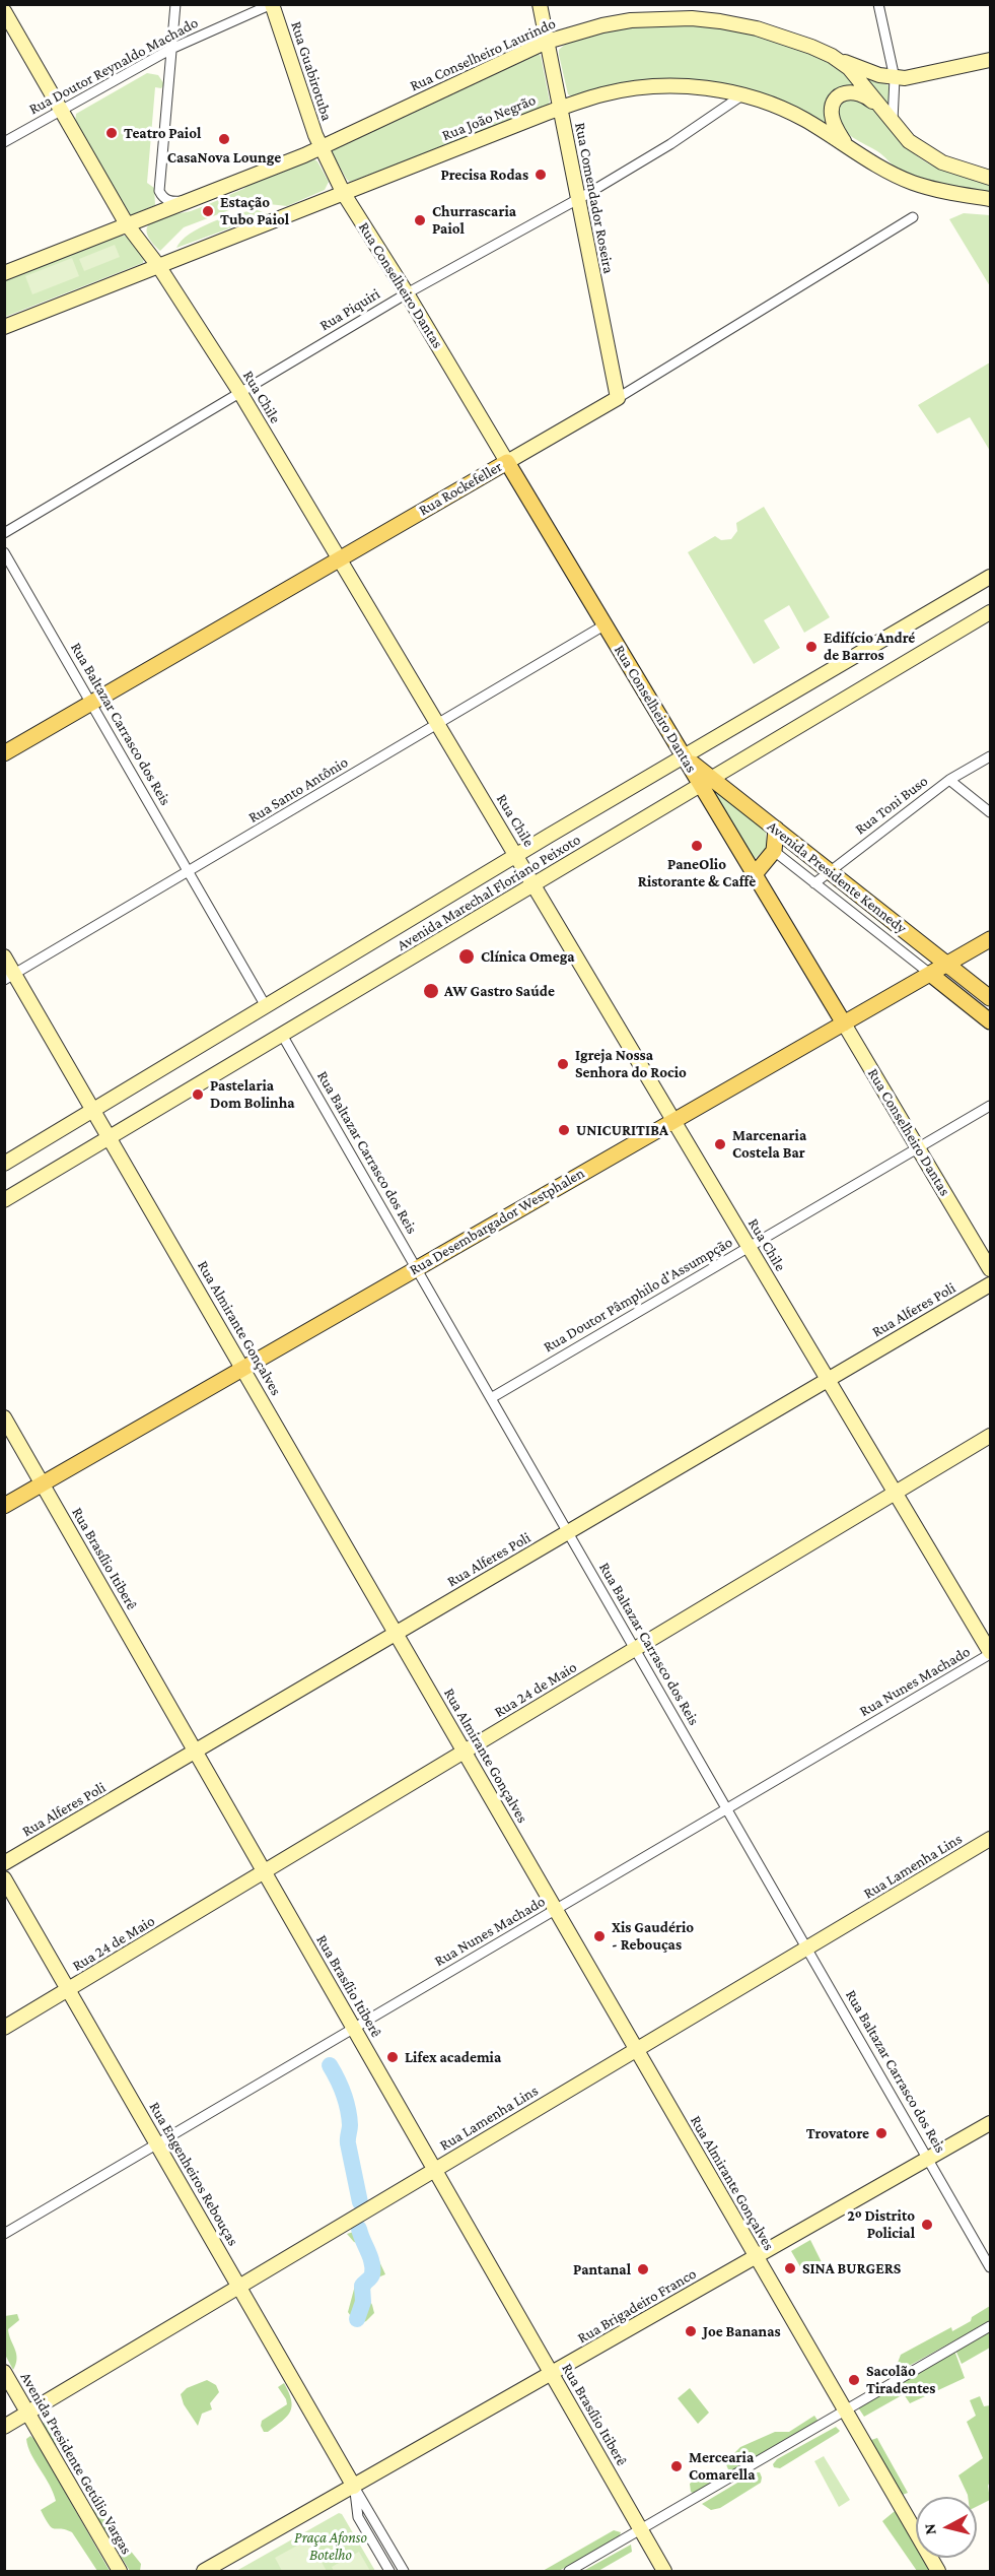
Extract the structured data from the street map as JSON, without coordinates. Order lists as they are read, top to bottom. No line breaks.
{"streets":{"main road":["Rua Conselheiro Laurindo","Rua Guabirotuba","Rua João Negrão","Rua Comendador Roseira","Rua Conselheiro Dantas","Rua Chile","Rua Rockefeller","Avenida Presidente Kennedy","Avenida Marechal Floriano Peixoto","Rua Desembargador Westphalen","Rua Alferes Poli","Rua Almirante Gonçalves","Rua Brasílio Itiberê","Rua 24 de Maio","Rua Lamenha Lins","Rua Engenheiros Rebouças","Rua Brigadeiro Franco","Avenida Presidente Getúlio Vargas"],"street":["Rua Doutor Reynaldo Machado","Rua Piquiri","Rua Baltazar Carrasco dos Reis","Rua Santo Antônio","Rua Toni Buso","Rua Doutor Pâmphilo d'Assumpção","Rua Nunes Machado"]},"crossings":[["Rua Conselheiro Laurindo","Rua Guabirotuba"],["Rua Conselheiro Laurindo","Rua Comendador Roseira"],["Rua Conselheiro Laurindo","Rua Conselheiro Dantas"],["Rua Conselheiro Laurindo","Rua Chile"],["Rua Doutor Reynaldo Machado","Rua Guabirotuba"],["Rua Doutor Reynaldo Machado","Rua Chile"],["Rua Guabirotuba","Rua Conselheiro Dantas"],["Rua João Negrão","Rua Comendador Roseira"],["Rua João Negrão","Rua Conselheiro Dantas"],["Rua João Negrão","Rua Piquiri"],["Rua João Negrão","Rua Chile"],["Rua Comendador Roseira","Rua Piquiri"],["Rua Comendador Roseira","Rua Rockefeller"],["Rua Conselheiro Dantas","Rua Piquiri"],["Rua Conselheiro Dantas","Rua Rockefeller"],["Rua Conselheiro Dantas","Rua Santo Antônio"],["Rua Conselheiro Dantas","Avenida Presidente Kennedy"],["Rua Conselheiro Dantas","Avenida Marechal Floriano Peixoto"],["Rua Conselheiro Dantas","Rua Desembargador Westphalen"],["Rua Conselheiro Dantas","Rua Doutor Pâmphilo d'Assumpção"],["Rua Piquiri","Rua Chile"],["Rua Chile","Rua Rockefeller"],["Rua Chile","Rua Santo Antônio"],["Rua Chile","Avenida Marechal Floriano Peixoto"],["Rua Chile","Rua Desembargador Westphalen"],["Rua Chile","Rua Doutor Pâmphilo d'Assumpção"],["Rua Chile","Rua Alferes Poli"],["Rua Chile","Rua Nunes Machado"],["Rua Chile","Rua 24 de Maio"],["Rua Rockefeller","Rua Baltazar Carrasco dos Reis"],["Rua Baltazar Carrasco dos Reis","Rua Santo Antônio"],["Rua Baltazar Carrasco dos Reis","Avenida Marechal Floriano Peixoto"],["Rua Baltazar Carrasco dos Reis","Rua Desembargador Westphalen"],["Rua Baltazar Carrasco dos Reis","Rua Doutor Pâmphilo d'Assumpção"],["Rua Baltazar Carrasco dos Reis","Rua Alferes Poli"],["Rua Baltazar Carrasco dos Reis","Rua Nunes Machado"],["Rua Baltazar Carrasco dos Reis","Rua 24 de Maio"],["Rua Baltazar Carrasco dos Reis","Rua Lamenha Lins"],["Rua Baltazar Carrasco dos Reis","Rua Brigadeiro Franco"],["Rua Santo Antônio","Rua Almirante Gonçalves"],["Rua Toni Buso","Avenida Presidente Kennedy"],["Avenida Presidente Kennedy","Avenida Marechal Floriano Peixoto"],["Avenida Presidente Kennedy","Rua Desembargador Westphalen"],["Avenida Marechal Floriano Peixoto","Rua Almirante Gonçalves"],["Rua Desembargador Westphalen","Rua Almirante Gonçalves"],["Rua Desembargador Westphalen","Rua Brasílio Itiberê"],["Rua Alferes Poli","Rua Almirante Gonçalves"],["Rua Alferes Poli","Rua Brasílio Itiberê"],["Rua Almirante Gonçalves","Rua Nunes Machado"],["Rua Almirante Gonçalves","Rua 24 de Maio"],["Rua Almirante Gonçalves","Rua Lamenha Lins"],["Rua Almirante Gonçalves","Rua Brigadeiro Franco"],["Rua Brasílio Itiberê","Rua Nunes Machado"],["Rua Brasílio Itiberê","Rua 24 de Maio"],["Rua Brasílio Itiberê","Rua Lamenha Lins"],["Rua Brasílio Itiberê","Rua Brigadeiro Franco"],["Rua Nunes Machado","Rua Engenheiros Rebouças"],["Rua 24 de Maio","Rua Engenheiros Rebouças"],["Rua Lamenha Lins","Rua Engenheiros Rebouças"],["Rua Lamenha Lins","Avenida Presidente Getúlio Vargas"],["Rua Engenheiros Rebouças","Rua Brigadeiro Franco"]],"parks":["Praça Afonso Botelho"],"places":["Teatro Paiol","CasaNova Lounge","Precisa Rodas","Estação Tubo Paiol","Churrascaria Paiol","Edifício André de Barros","PaneOlio Ristorante & Caffè","Clínica Omega","AW Gastro Saúde","Igreja Nossa Senhora do Rocio","Pastelaria Dom Bolinha","UNICURITIBA","Marcenaria Costela Bar","Xis Gaudério - Rebouças","Lifex academia","Trovatore","2º Distrito Policial","SINA BURGERS","Pantanal","Joe Bananas","Sacolão Tiradentes","Mercearia Comarella"],"north":"left"}
